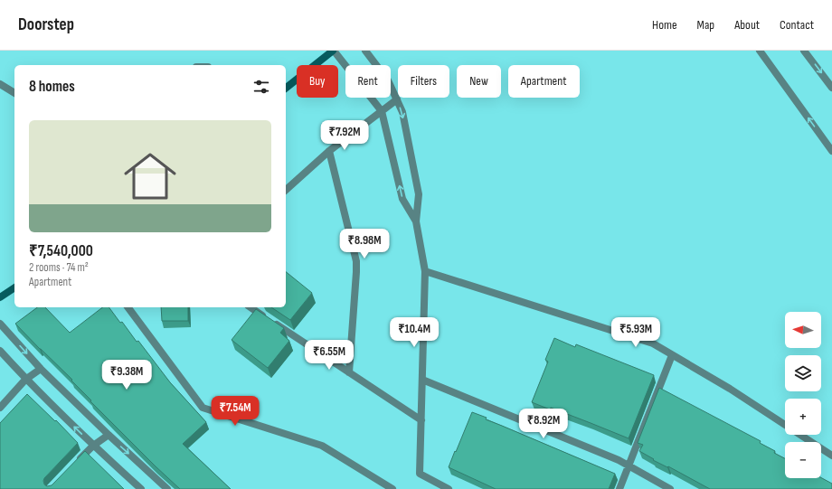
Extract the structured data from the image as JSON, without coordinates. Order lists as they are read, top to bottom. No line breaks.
{"north":"left","page":{"header":"Doorstep","nav":["Home","Map","About","Contact"],"chip":["Buy","Rent","Filters","New","Apartment"],"heading":"8 homes","list":[{"name":"₹7,540,000","note":"2 rooms · 74 m² · Apartment"}],"price":["₹7.92M","₹8.98M","₹10.4M","₹5.93M","₹6.55M","₹9.38M","₹7.54M","₹8.92M"],"map_buttons":["+","−"]}}
